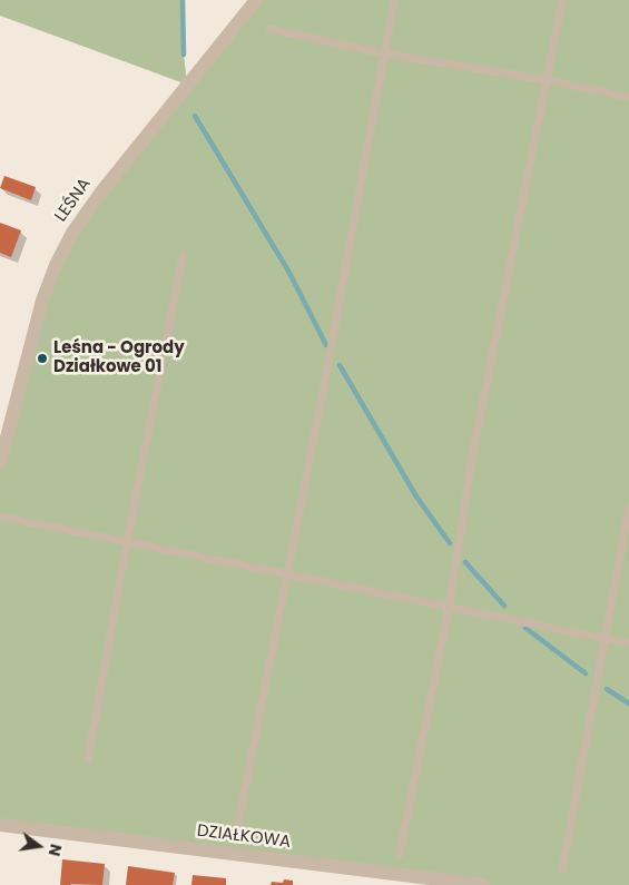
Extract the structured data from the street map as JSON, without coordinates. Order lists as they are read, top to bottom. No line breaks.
{"streets":{"street":["LEŚNA","DZIAŁKOWA"]},"places":["Leśna - Ogrody Działkowe 01"],"north":"right"}
